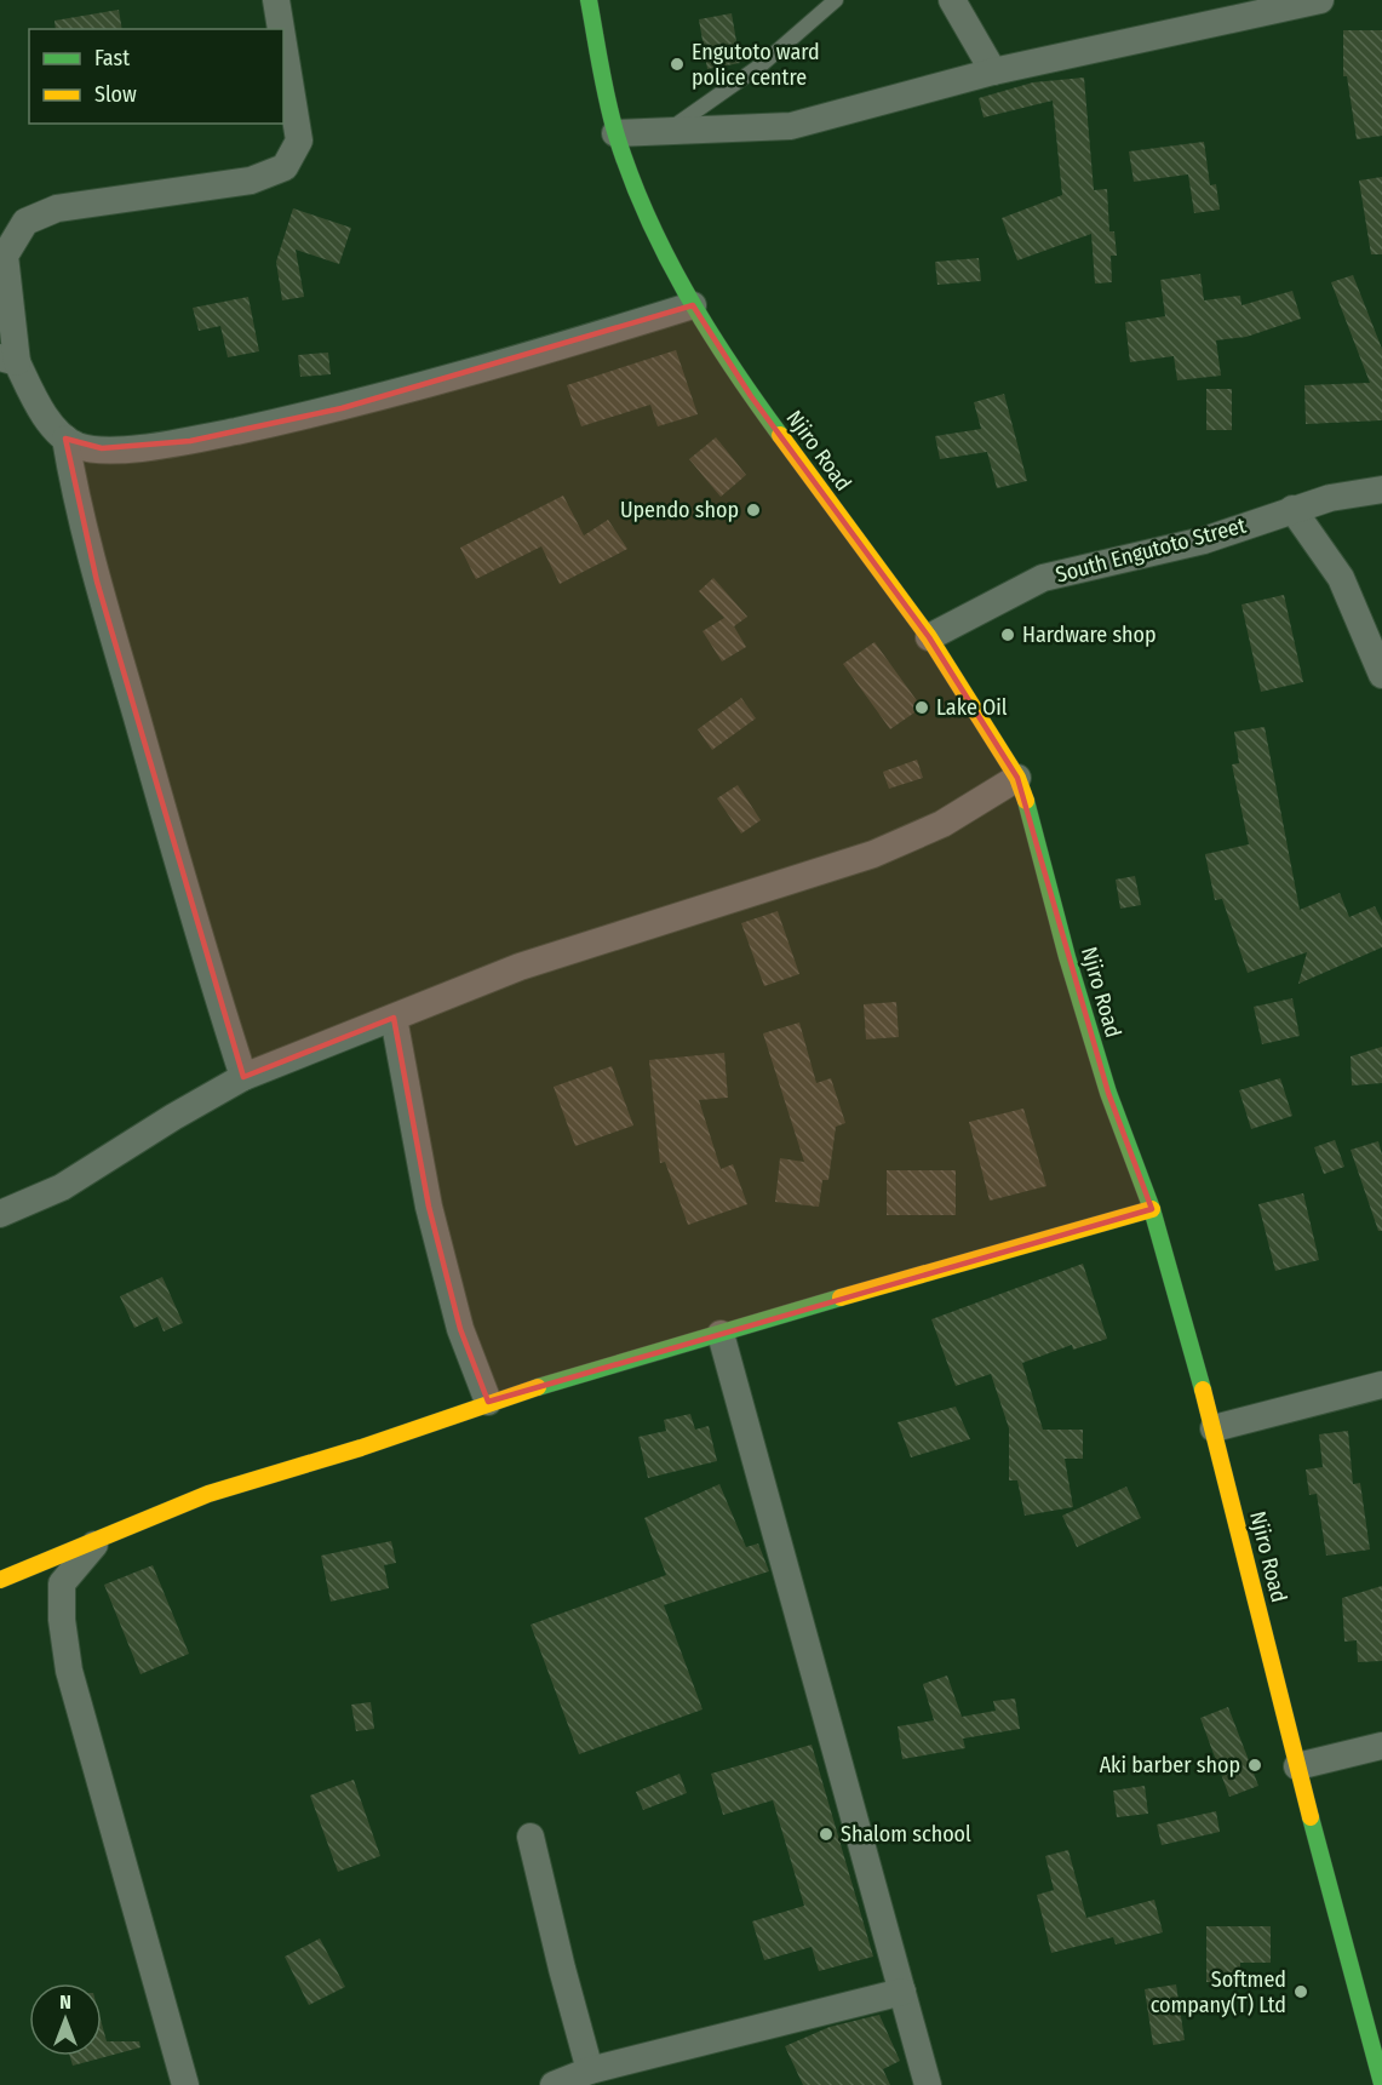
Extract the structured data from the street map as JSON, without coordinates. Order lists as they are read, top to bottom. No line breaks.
{"streets":{"street":["Njiro Road","South Engutoto Street"]},"crossings":[["Njiro Road","South Engutoto Street"]],"places":["Engutoto ward police centre","Upendo shop","Hardware shop","Lake Oil","Aki barber shop","Shalom school","Softmed company(T) Ltd"],"legend":["Fast","Slow"],"north":"top"}
